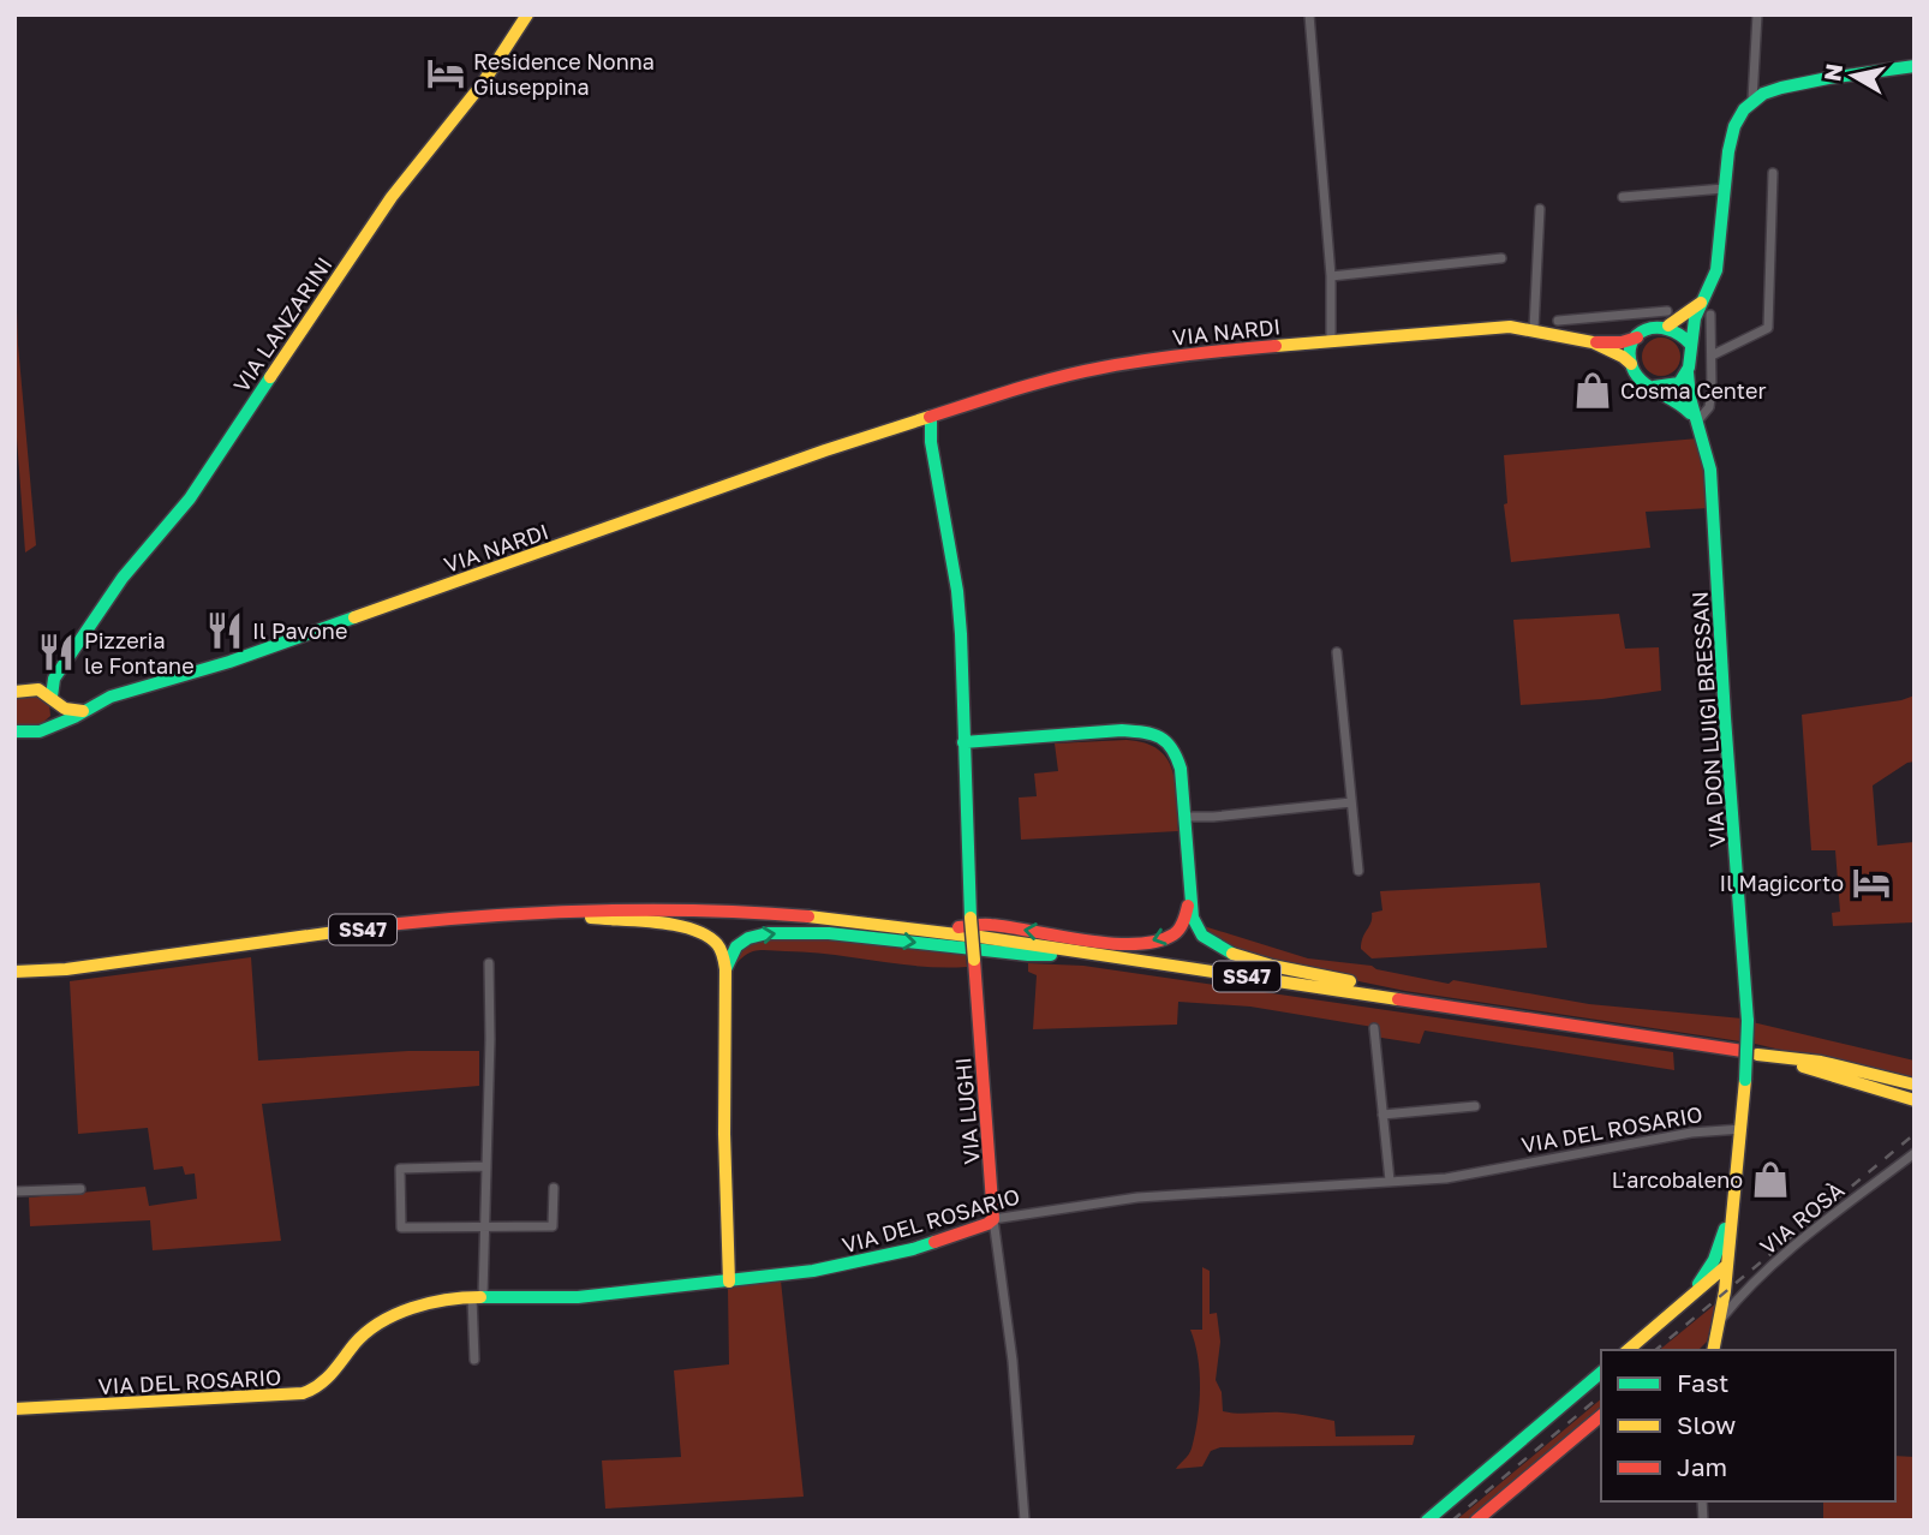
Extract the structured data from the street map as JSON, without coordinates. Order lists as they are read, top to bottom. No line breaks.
{"streets":{"main road":["VIA LANZARINI","VIA NARDI","VIA DON LUIGI BRESSAN","SS47","VIA LUGHI","VIA DEL ROSARIO"],"street":["VIA ROSÀ"]},"crossings":[["VIA NARDI","VIA DON LUIGI BRESSAN"],["VIA NARDI","VIA LUGHI"],["VIA DON LUIGI BRESSAN","VIA DEL ROSARIO"],["VIA DON LUIGI BRESSAN","VIA ROSÀ"],["VIA LUGHI","VIA DEL ROSARIO"]],"places":{"hotel":["Residence Nonna Giuseppina","Il Magicorto"],"shop":["Cosma Center","L'arcobaleno"],"restaurant":["Il Pavone","Pizzeria le Fontane"]},"legend":["Fast","Slow","Jam"],"north":"left"}
